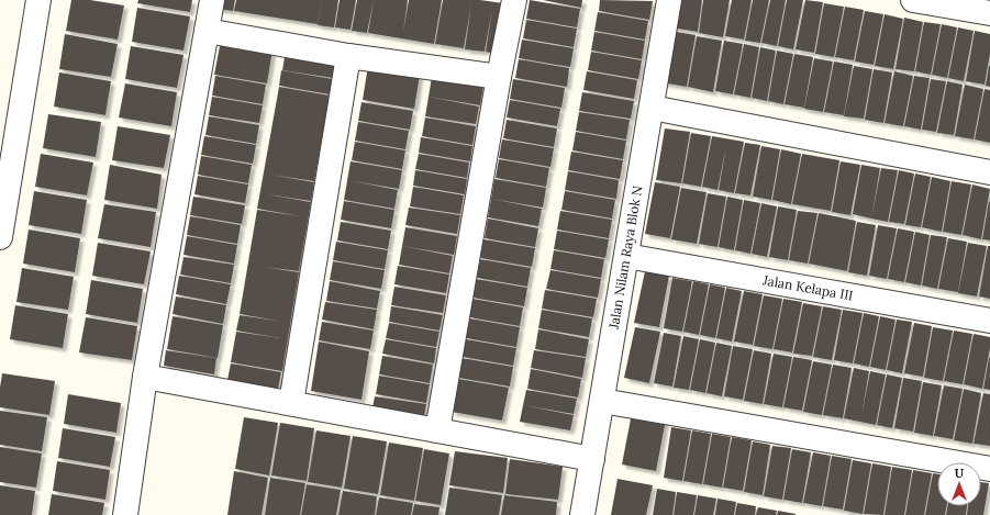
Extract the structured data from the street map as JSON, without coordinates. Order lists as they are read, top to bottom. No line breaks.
{"streets":{"street":["Jalan Nilam Raya Blok N","Jalan Kelapa III"]},"crossings":[["Jalan Nilam Raya Blok N","Jalan Kelapa III"]],"north":"top"}
